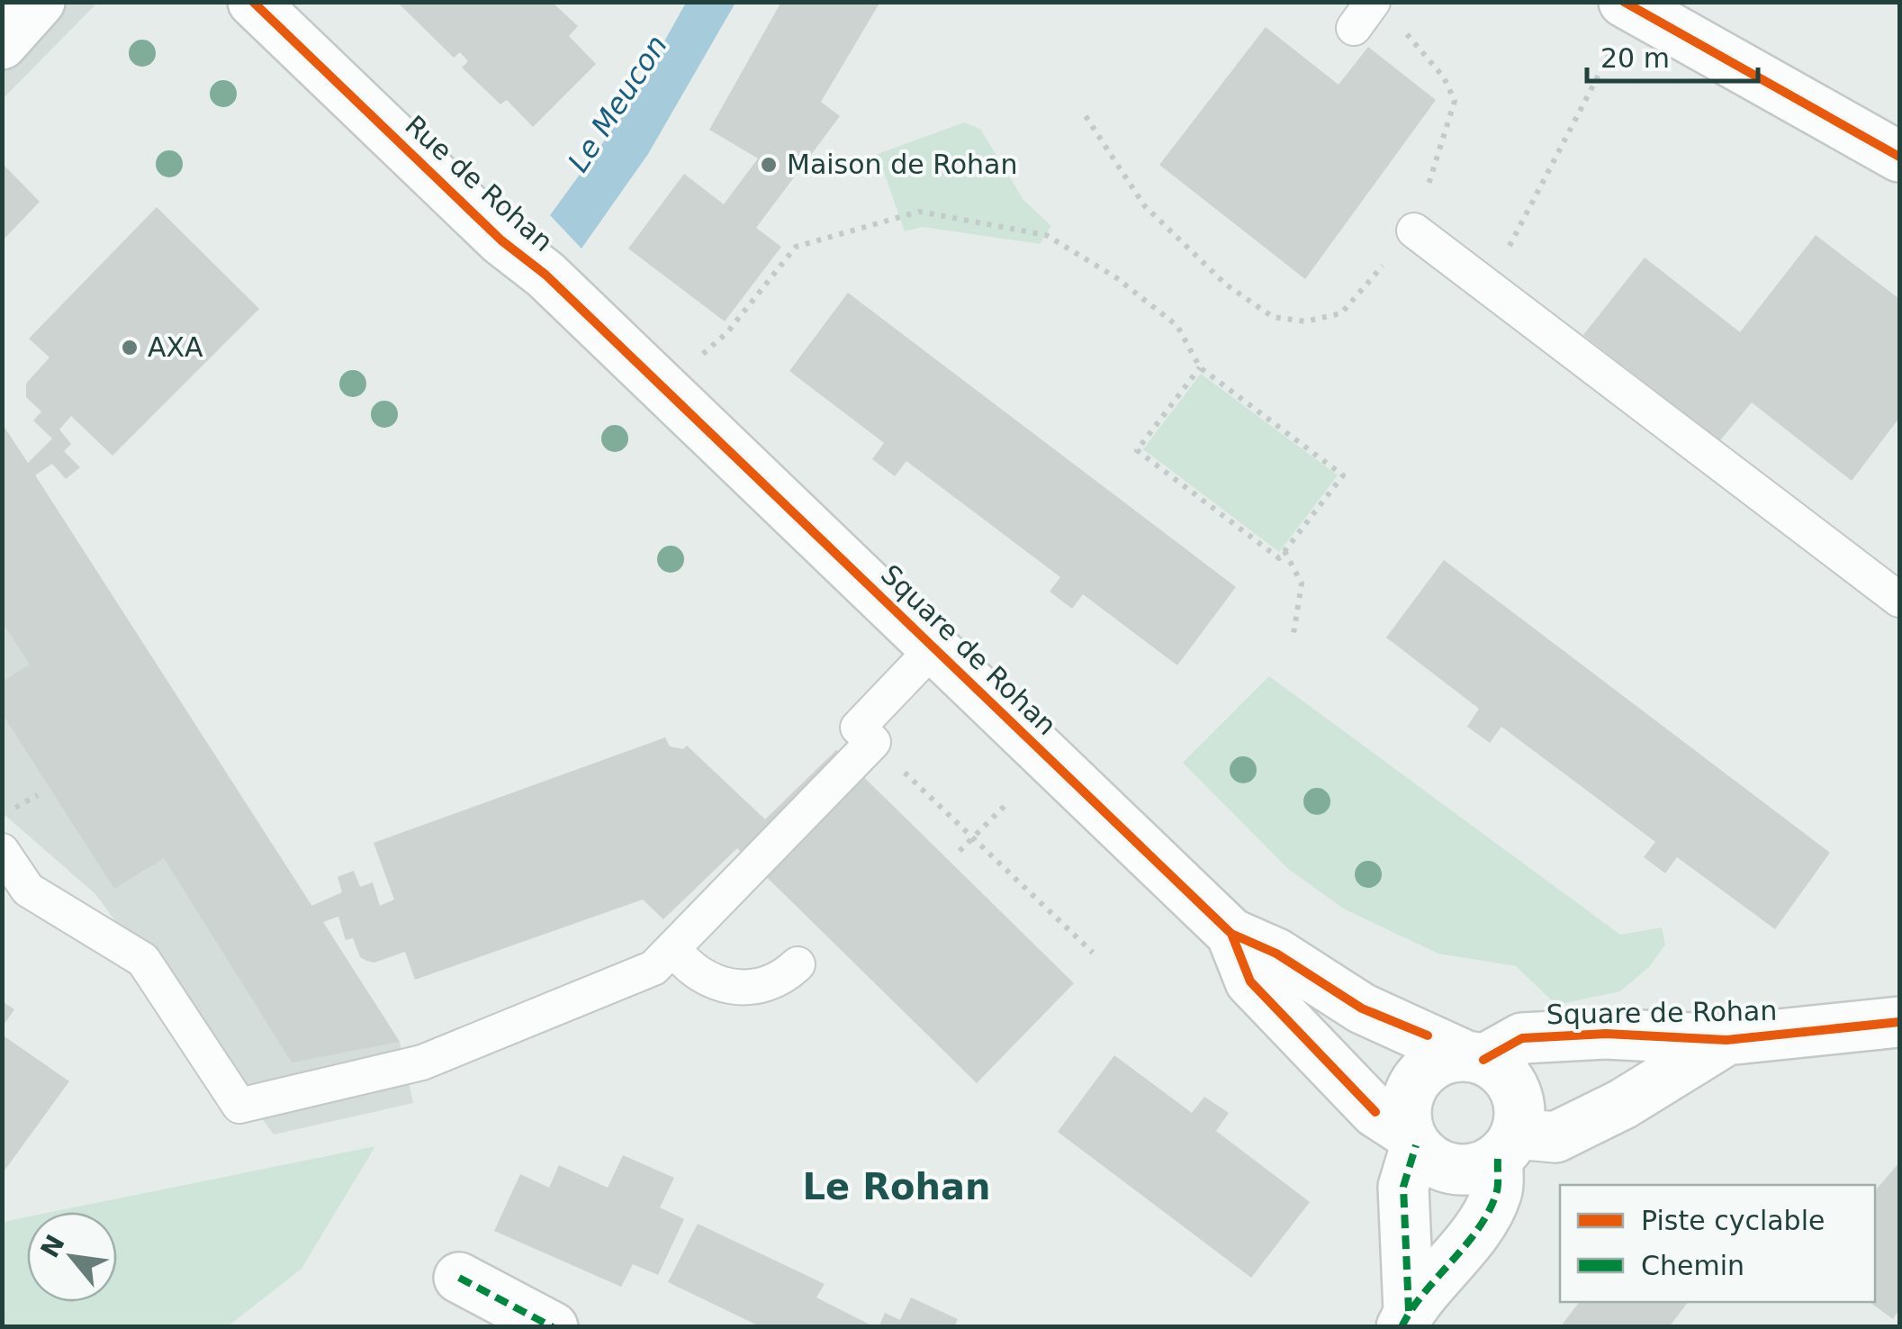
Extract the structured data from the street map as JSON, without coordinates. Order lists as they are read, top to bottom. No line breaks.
{"streets":{"street":["Rue de Rohan","Square de Rohan"]},"crossings":[["Rue de Rohan","Square de Rohan"]],"districts":["Le Rohan"],"water":["Le Meucon"],"places":["Maison de Rohan","AXA"],"legend":["Piste cyclable","Chemin"],"scale_bar":"20 m","north":"top left"}
